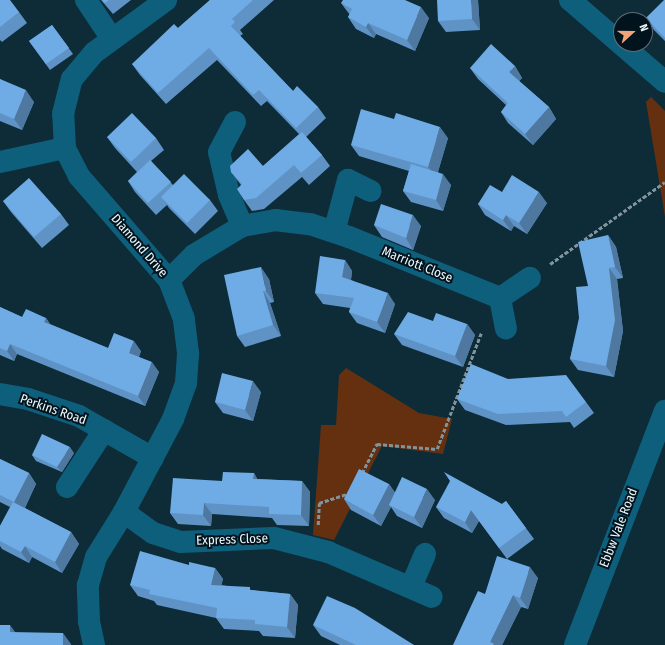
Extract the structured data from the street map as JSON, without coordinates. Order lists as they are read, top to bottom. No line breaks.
{"streets":{"street":["Diamond Drive","Marriott Close","Perkins Road","Ebbw Vale Road","Express Close"]},"crossings":[["Diamond Drive","Marriott Close"],["Diamond Drive","Perkins Road"],["Diamond Drive","Express Close"]],"north":"right"}
